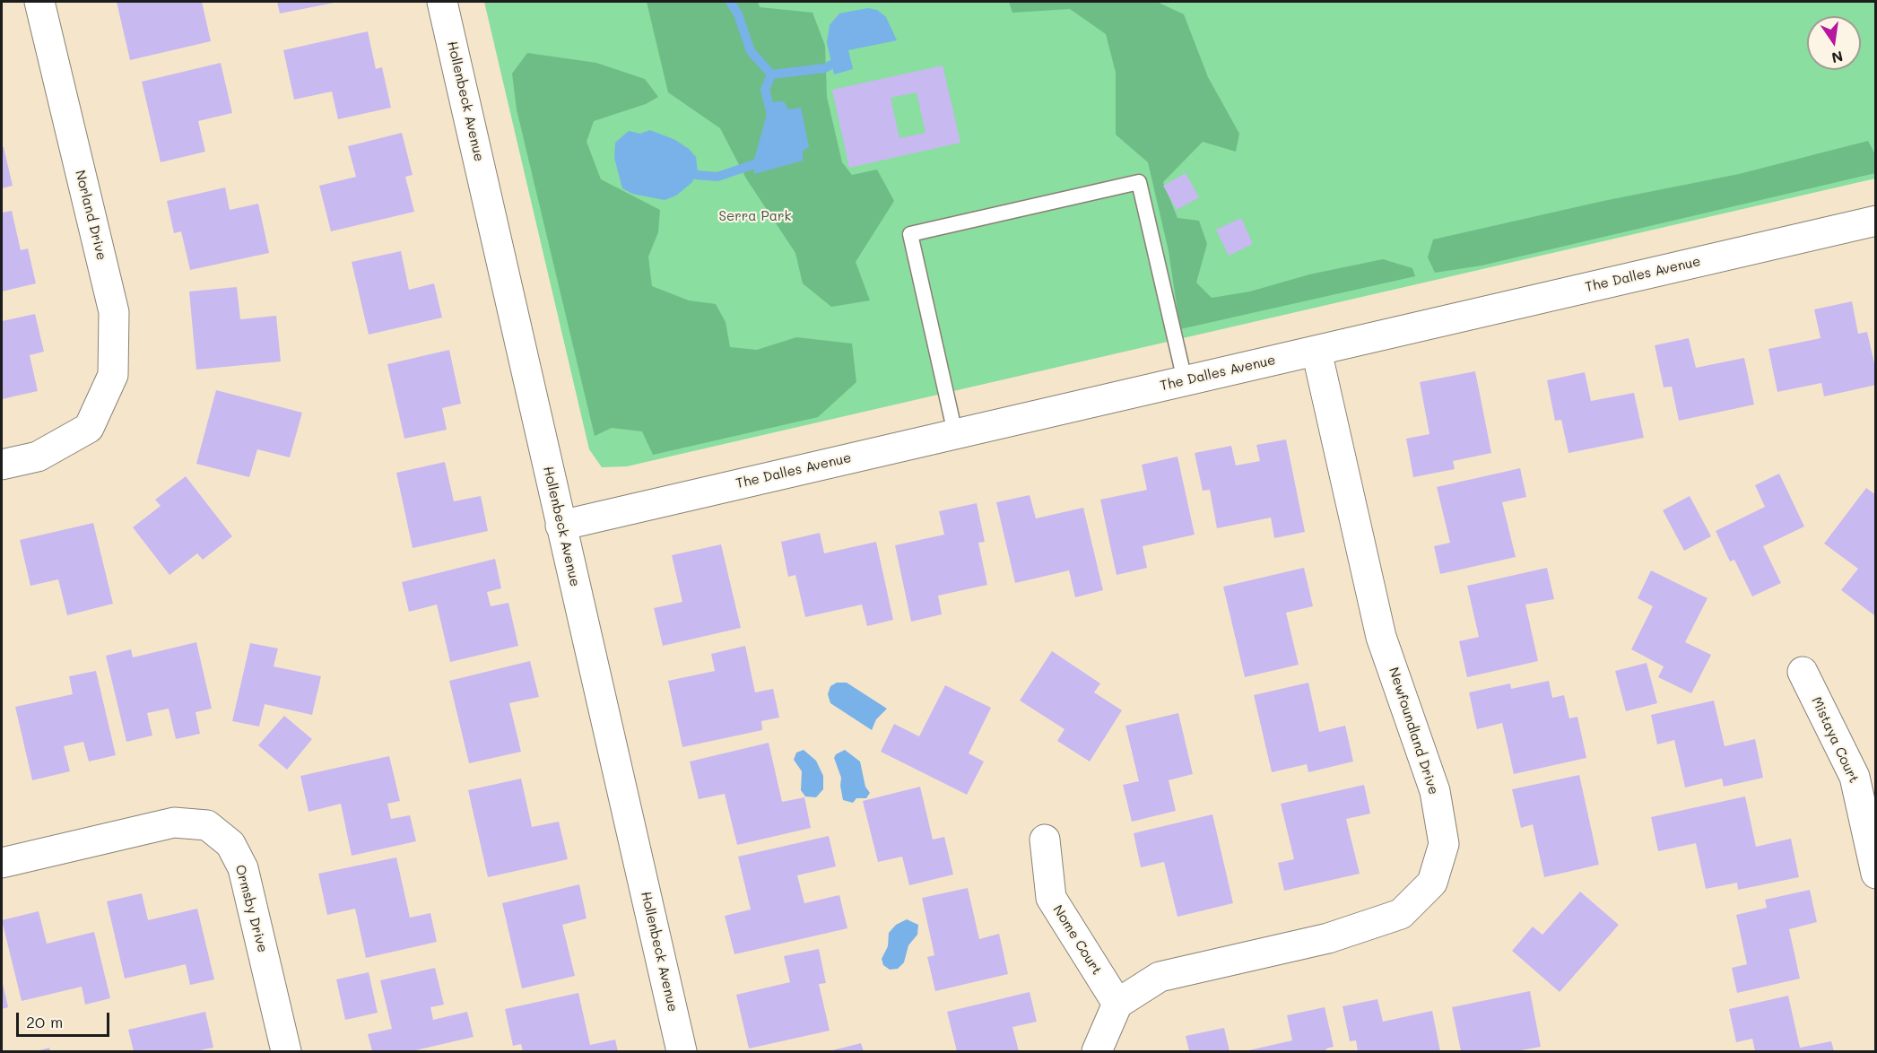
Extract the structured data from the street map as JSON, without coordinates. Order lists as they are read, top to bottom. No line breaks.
{"streets":{"street":["Hollenbeck Avenue","Norland Drive","The Dalles Avenue","Newfoundland Drive","Mistaya Court","Ormsby Drive","Nome Court"]},"crossings":[["Hollenbeck Avenue","The Dalles Avenue"],["The Dalles Avenue","Newfoundland Drive"],["Newfoundland Drive","Nome Court"]],"parks":["Serra Park"],"scale_bar":"20 m","north":"bottom"}
